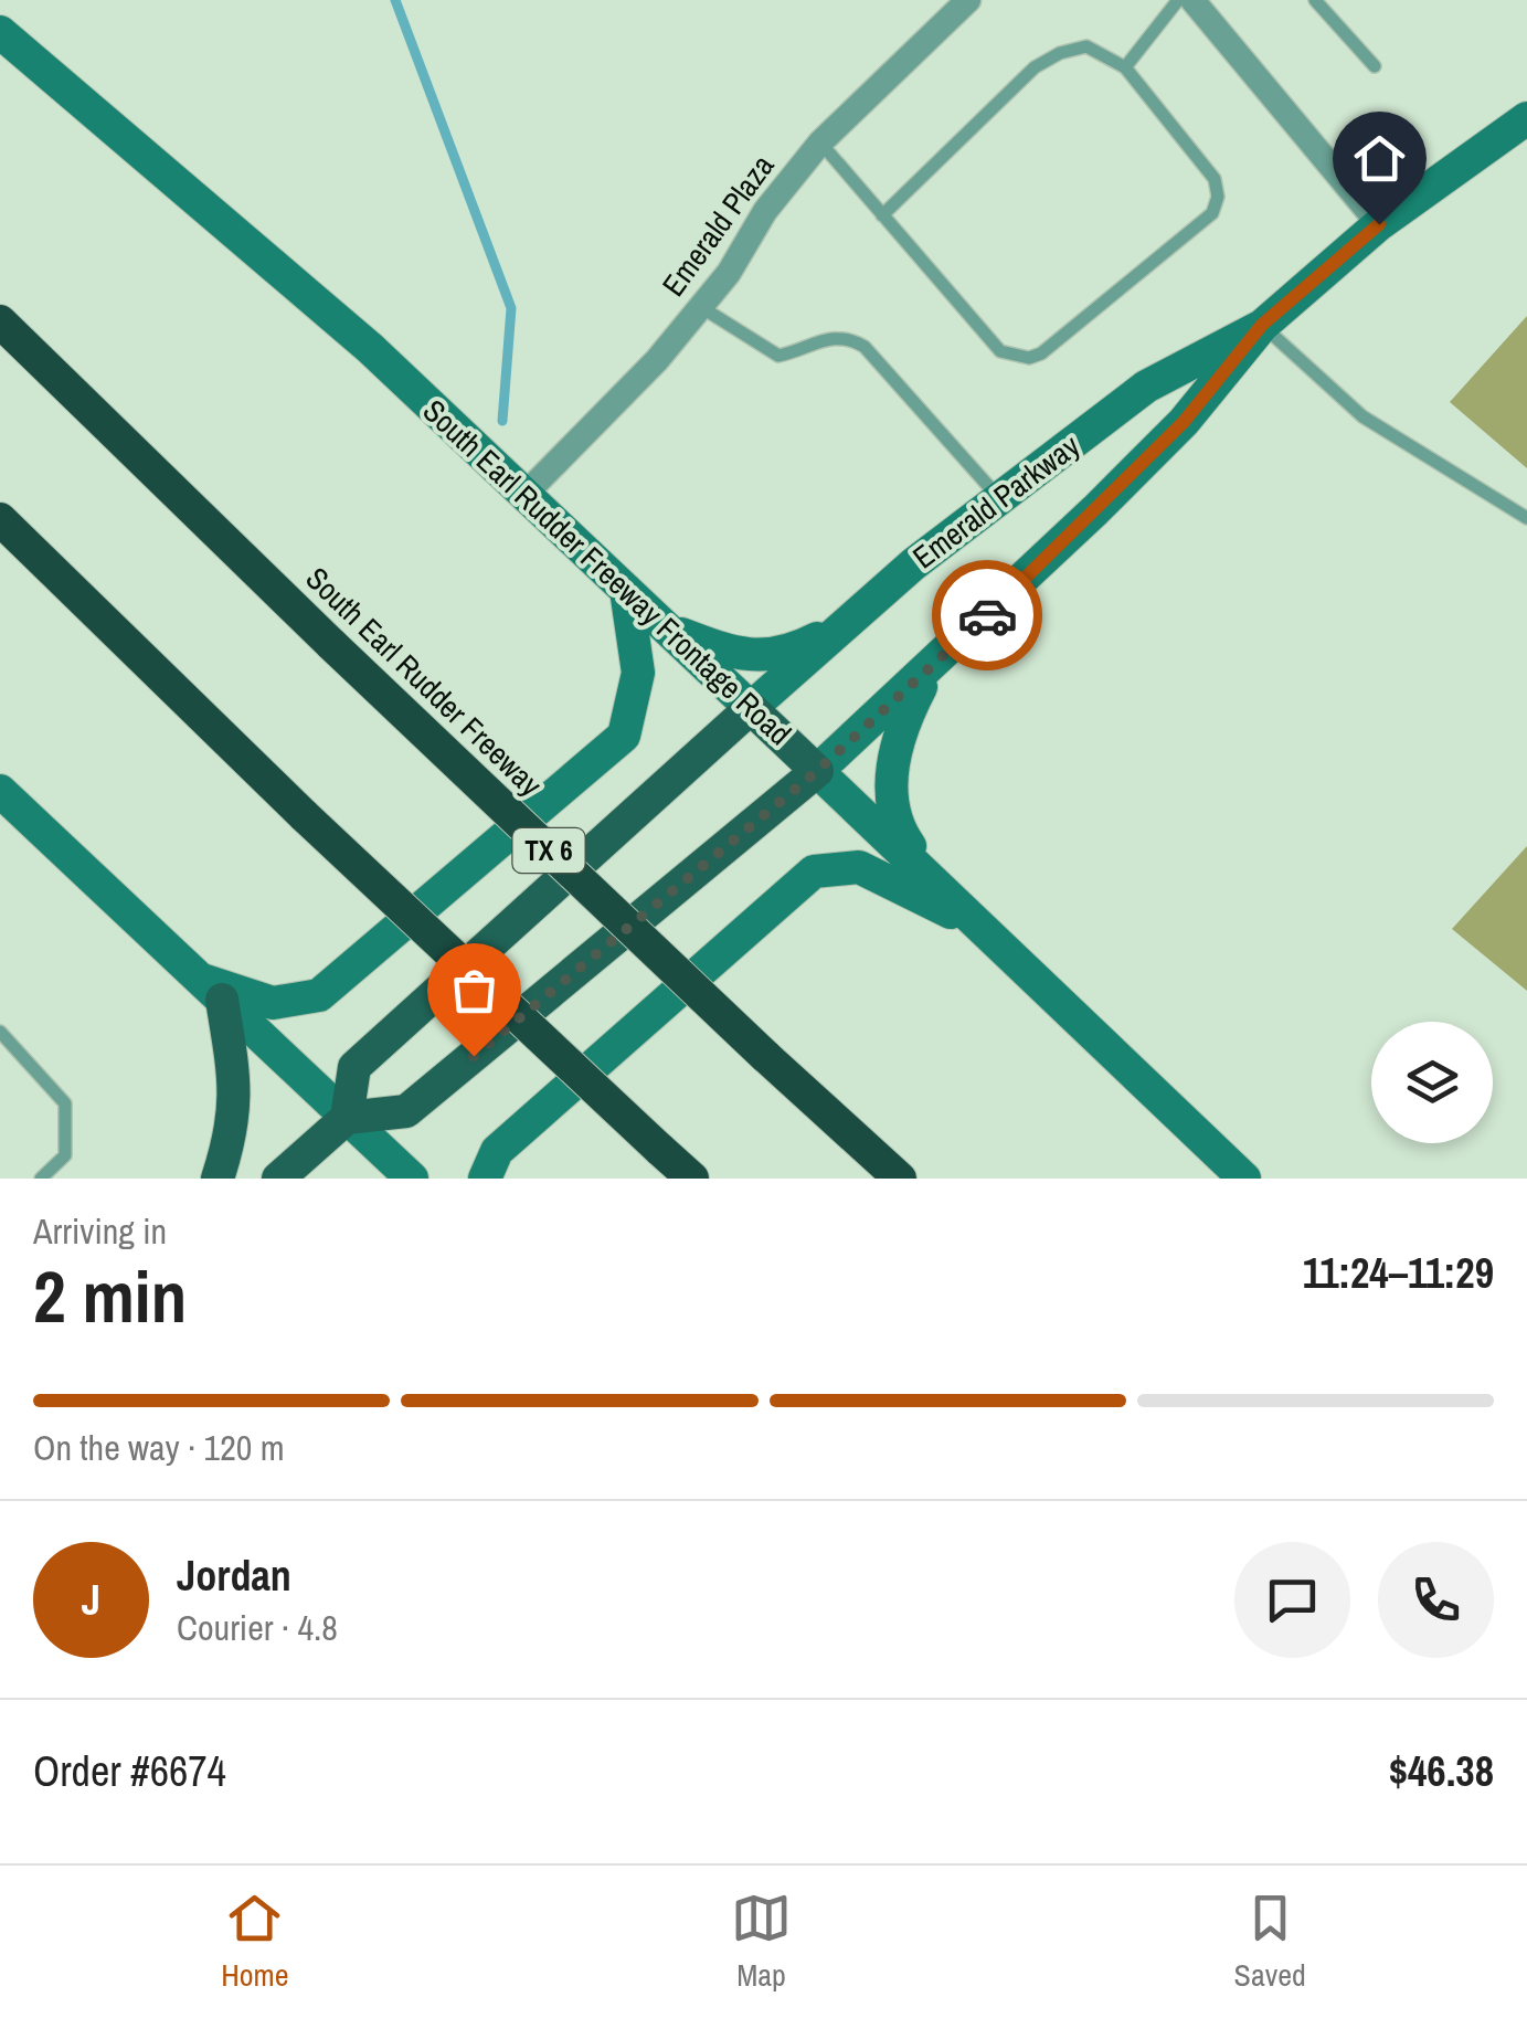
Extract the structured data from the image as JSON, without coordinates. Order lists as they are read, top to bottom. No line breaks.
{"streets":{"highway":["South Earl Rudder Freeway","TX 6"],"main road":["Emerald Parkway","South Earl Rudder Freeway Frontage Road"],"street":["Emerald Plaza"]},"crossings":[["Emerald Plaza","South Earl Rudder Freeway Frontage Road"],["Emerald Parkway","South Earl Rudder Freeway Frontage Road"]],"page":{"heading":["2 min","Arriving in","11:24–11:29"],"panel":["Jordan","Courier · 4.8","Order #6674","$46.38"],"bar":"On the way · 120 m","round":"J","tabs":["Home","Map","Saved"]}}
